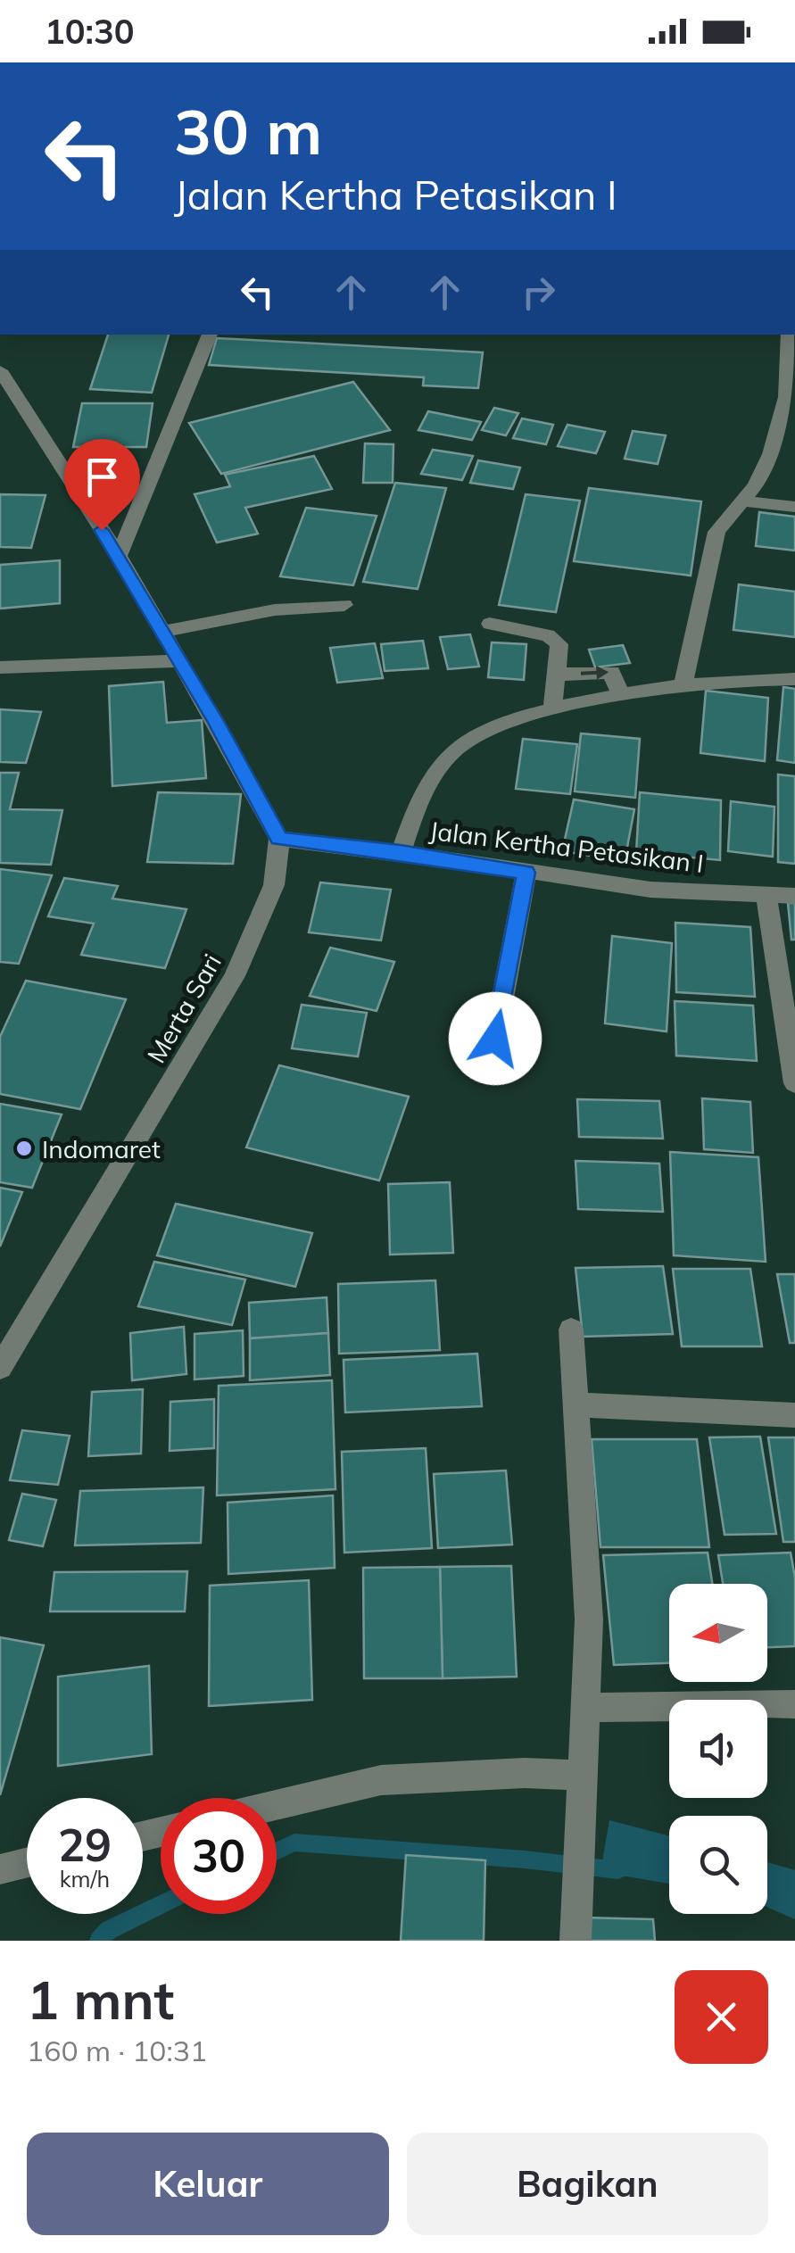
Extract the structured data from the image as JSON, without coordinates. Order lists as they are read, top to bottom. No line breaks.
{"streets":{"street":["Jalan Kertha Petasikan I","Merta Sari"]},"crossings":[["Jalan Kertha Petasikan I","Merta Sari"]],"places":["Indomaret"],"north":"left","page":{"status":"10:30","turn":["30 m","Jalan Kertha Petasikan I"],"speed":"29 km/h","limit":"30","heading":["1 mnt","160 m · 10:31"],"buttons":["Keluar","Bagikan"]}}
